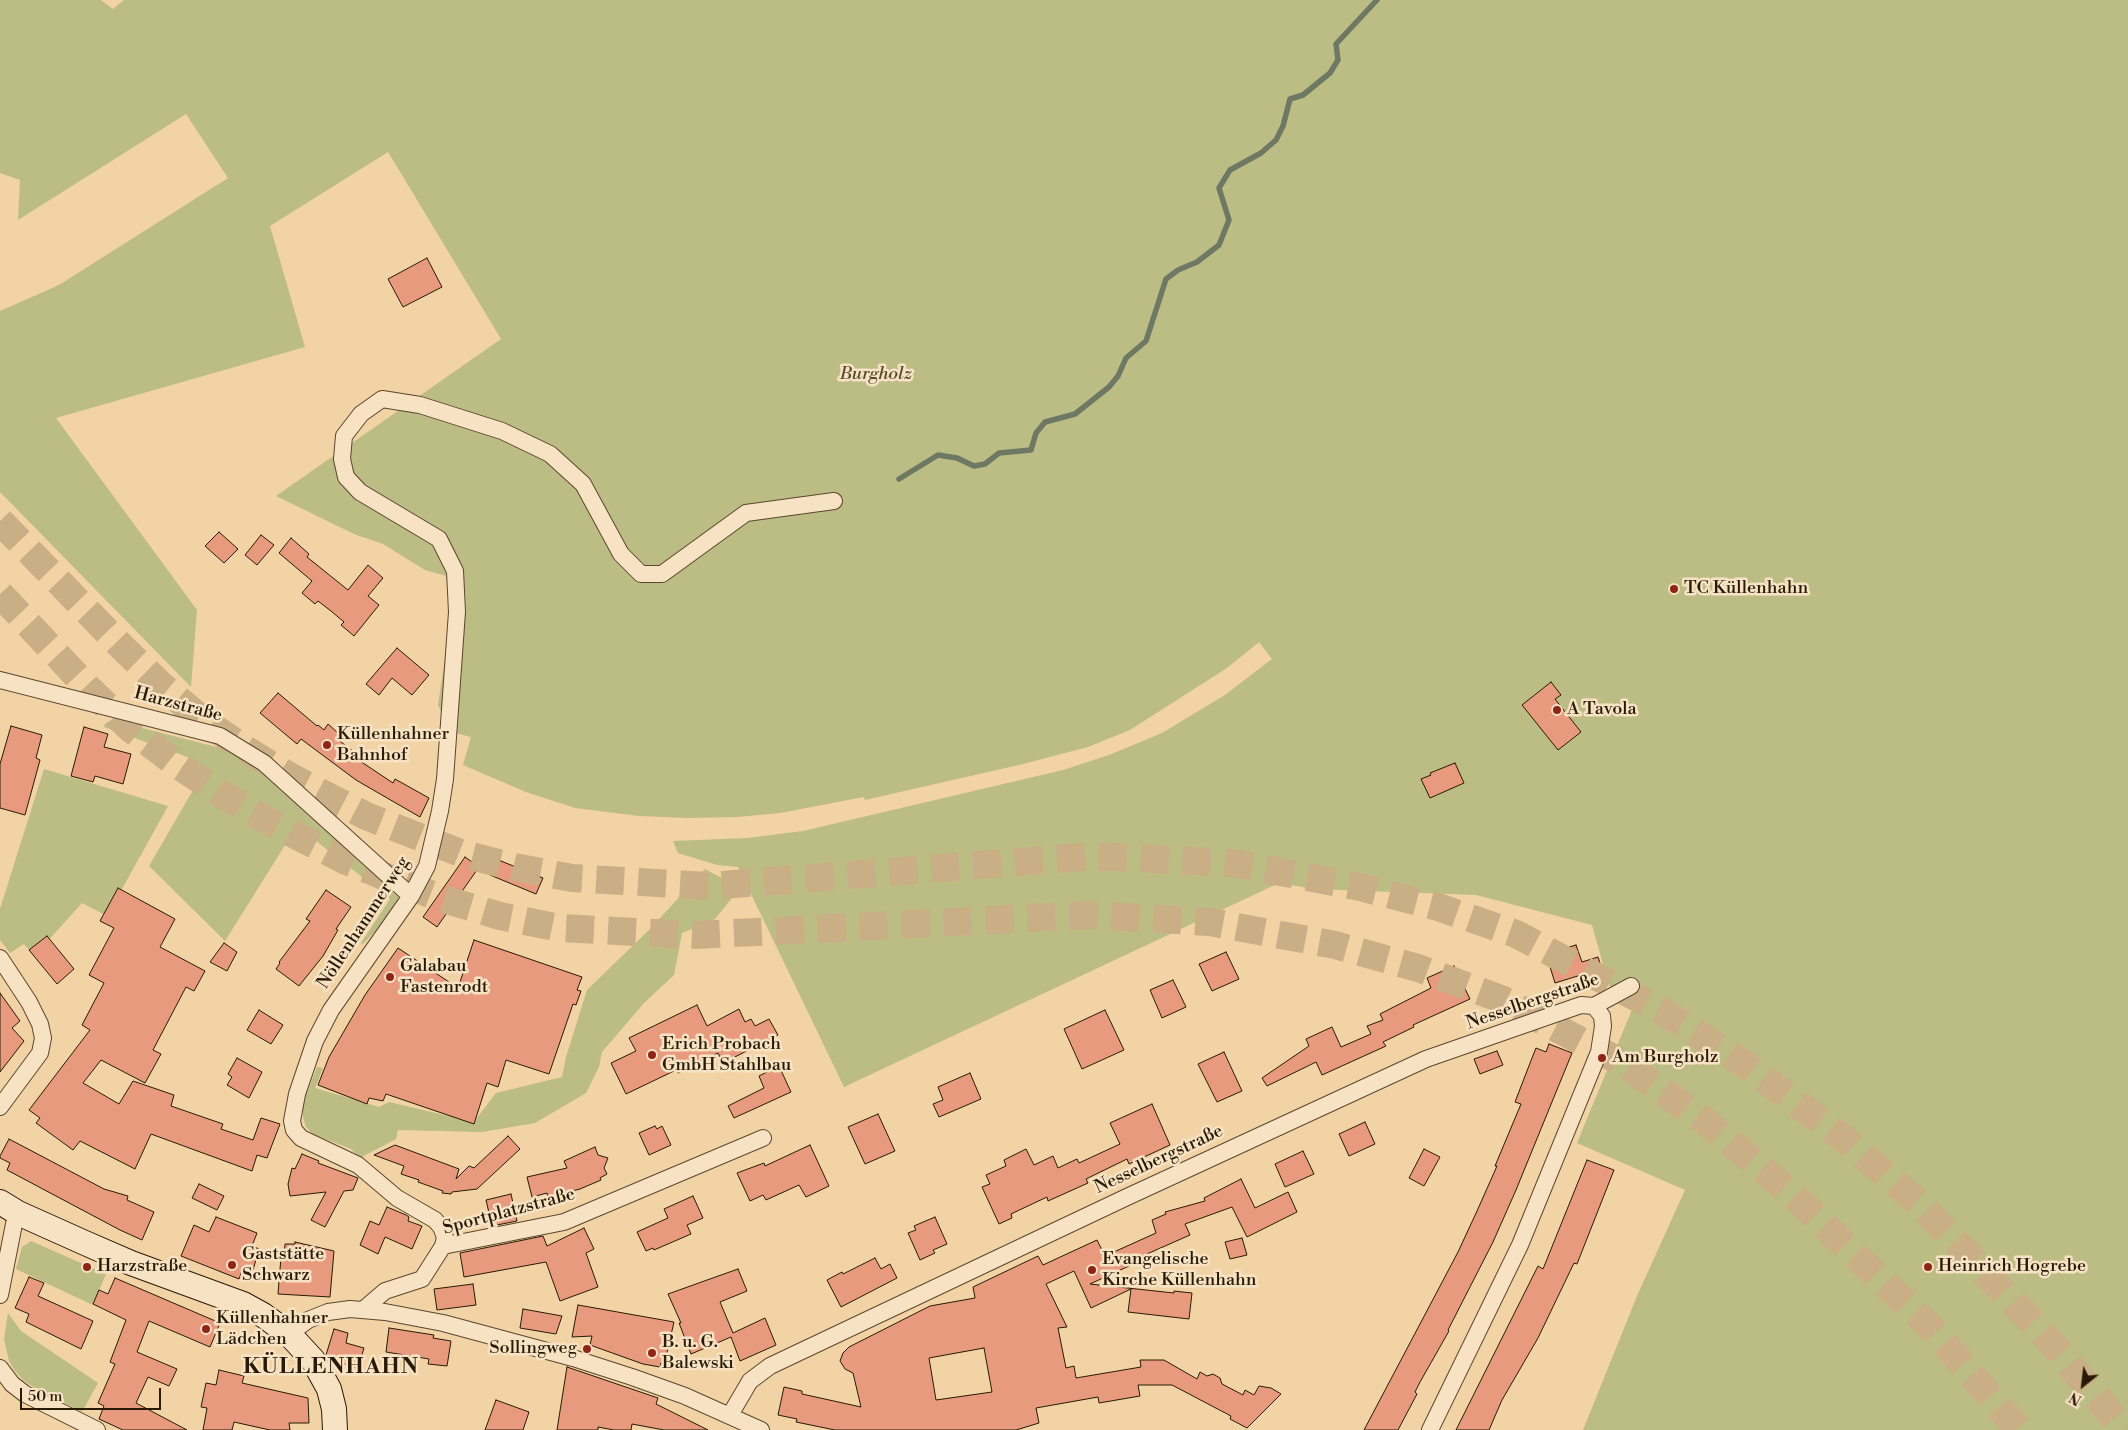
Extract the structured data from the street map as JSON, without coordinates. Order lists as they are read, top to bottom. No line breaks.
{"streets":{"street":["Harzstraße","Nöllenhammerweg","Nesselbergstraße","Sportplatzstraße"]},"crossings":[["Harzstraße","Nöllenhammerweg"],["Nöllenhammerweg","Sportplatzstraße"]],"districts":["KÜLLENHAHN"],"parks":["Burgholz"],"places":["TC Küllenhahn","A Tavola","Küllenhahner Bahnhof","Galabau Fastenrodt","Erich Probach GmbH Stahlbau","Am Burgholz","Gaststätte Schwarz","Harzstraße","Heinrich Hogrebe","Evangelische Kirche Küllenhahn","Küllenhahner Lädchen","Sollingweg","B. u. G. Balewski"],"scale_bar":"50 m","north":"bottom left"}
